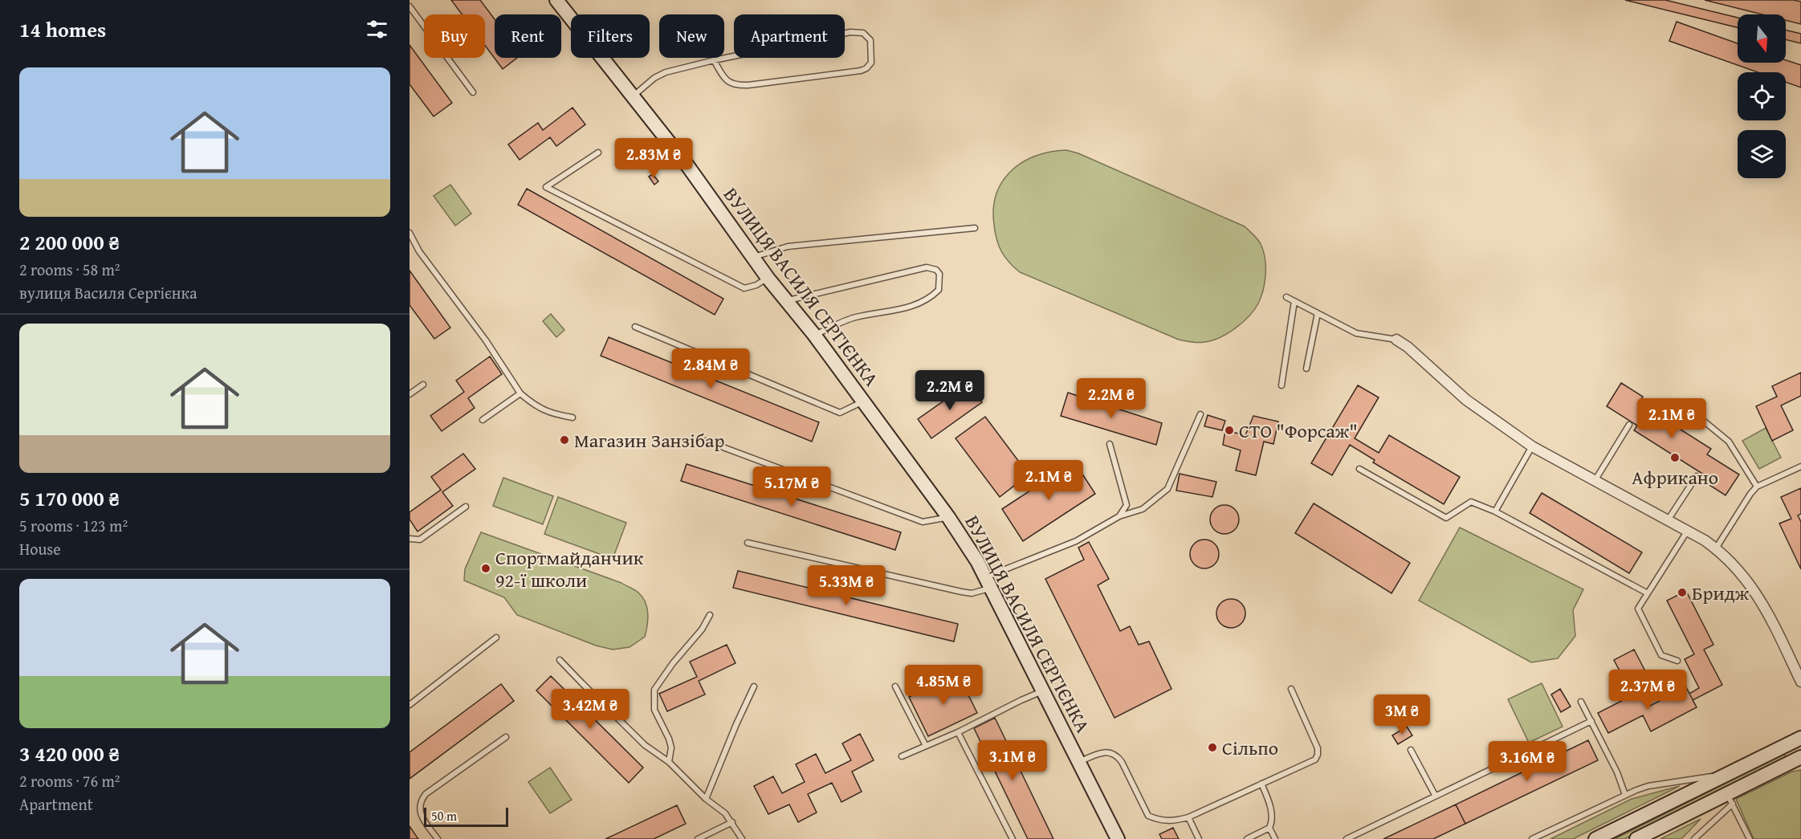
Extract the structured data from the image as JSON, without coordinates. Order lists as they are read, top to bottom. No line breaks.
{"streets":{"main road":["ВУЛИЦЯ ВАСИЛЯ СЕРГІЄНКА"]},"places":["СТО \"Форсаж\"","Магазин Занзібар","Африкано","Спортмайданчик 92-ї школи","Бридж","Сільпо"],"scale_bar":"50 m","north":"bottom","page":{"heading":"14 homes","chip":["Buy","Rent","Filters","New","Apartment"],"list":[{"name":"2 200 000 ₴","note":"2 rooms · 58 m² · вулиця Василя Сергієнка"},{"name":"5 170 000 ₴","note":"5 rooms · 123 m² · House"},{"name":"3 420 000 ₴","note":"2 rooms · 76 m² · Apartment"}],"price":["2.83M ₴","2.84M ₴","2.2M ₴","2.2M ₴","2.1M ₴","2.1M ₴","5.17M ₴","5.33M ₴","4.85M ₴","2.37M ₴","3.42M ₴","3M ₴","3.1M ₴","3.16M ₴"],"scale":"50 m"}}
